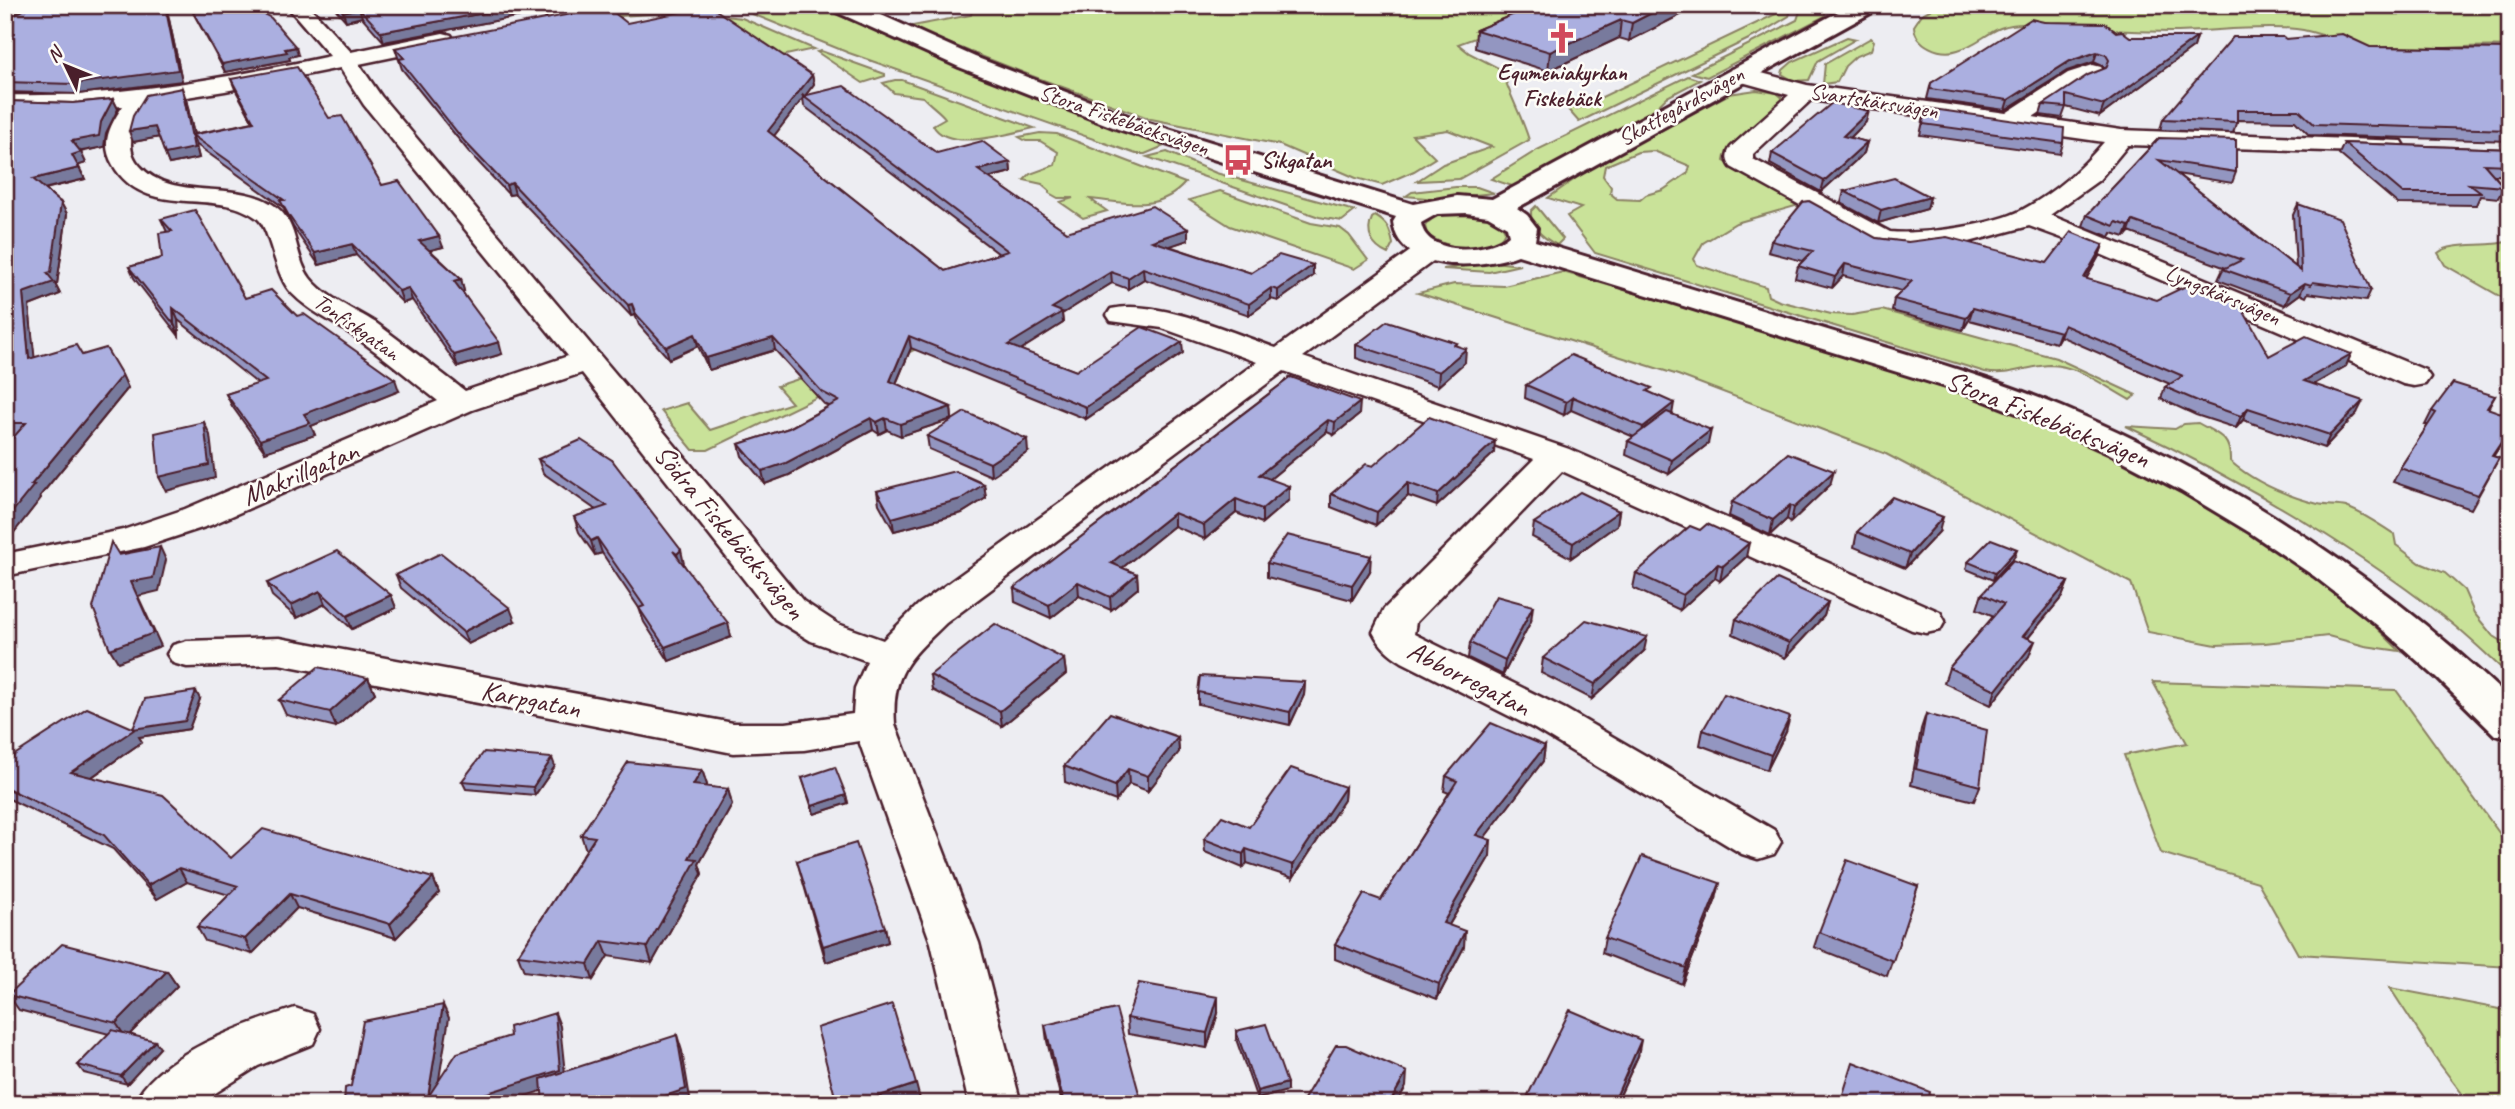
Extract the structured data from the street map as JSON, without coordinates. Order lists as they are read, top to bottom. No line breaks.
{"streets":{"street":["Svartskärsvägen","Skattegårdsvägen","Stora Fiskebäcksvägen","Lyngskärsvägen","Tonfiskgatan","Makrillgatan","Södra Fiskebäcksvägen","Abborregatan","Karpgatan"]},"crossings":[["Svartskärsvägen","Skattegårdsvägen"],["Tonfiskgatan","Makrillgatan"],["Makrillgatan","Södra Fiskebäcksvägen"]],"places":{"church":["Equmeniakyrkan Fiskebäck"],"bus stop":["Sikgatan"]},"north":"top left"}
